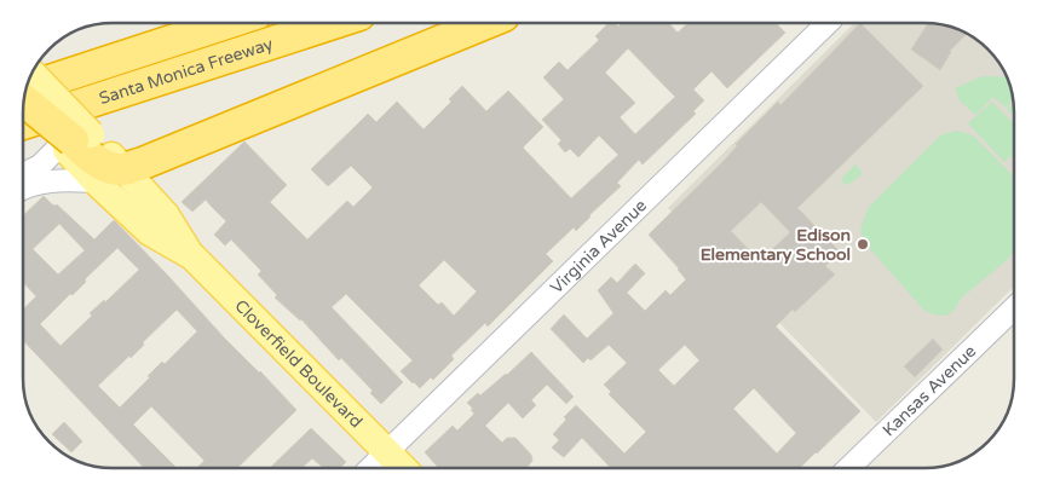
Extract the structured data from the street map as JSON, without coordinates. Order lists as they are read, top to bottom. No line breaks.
{"streets":{"highway":["Santa Monica Freeway"],"main road":["Cloverfield Boulevard"],"street":["Virginia Avenue","Kansas Avenue"]},"crossings":[["Virginia Avenue","Cloverfield Boulevard"]],"places":["Edison Elementary School"]}
